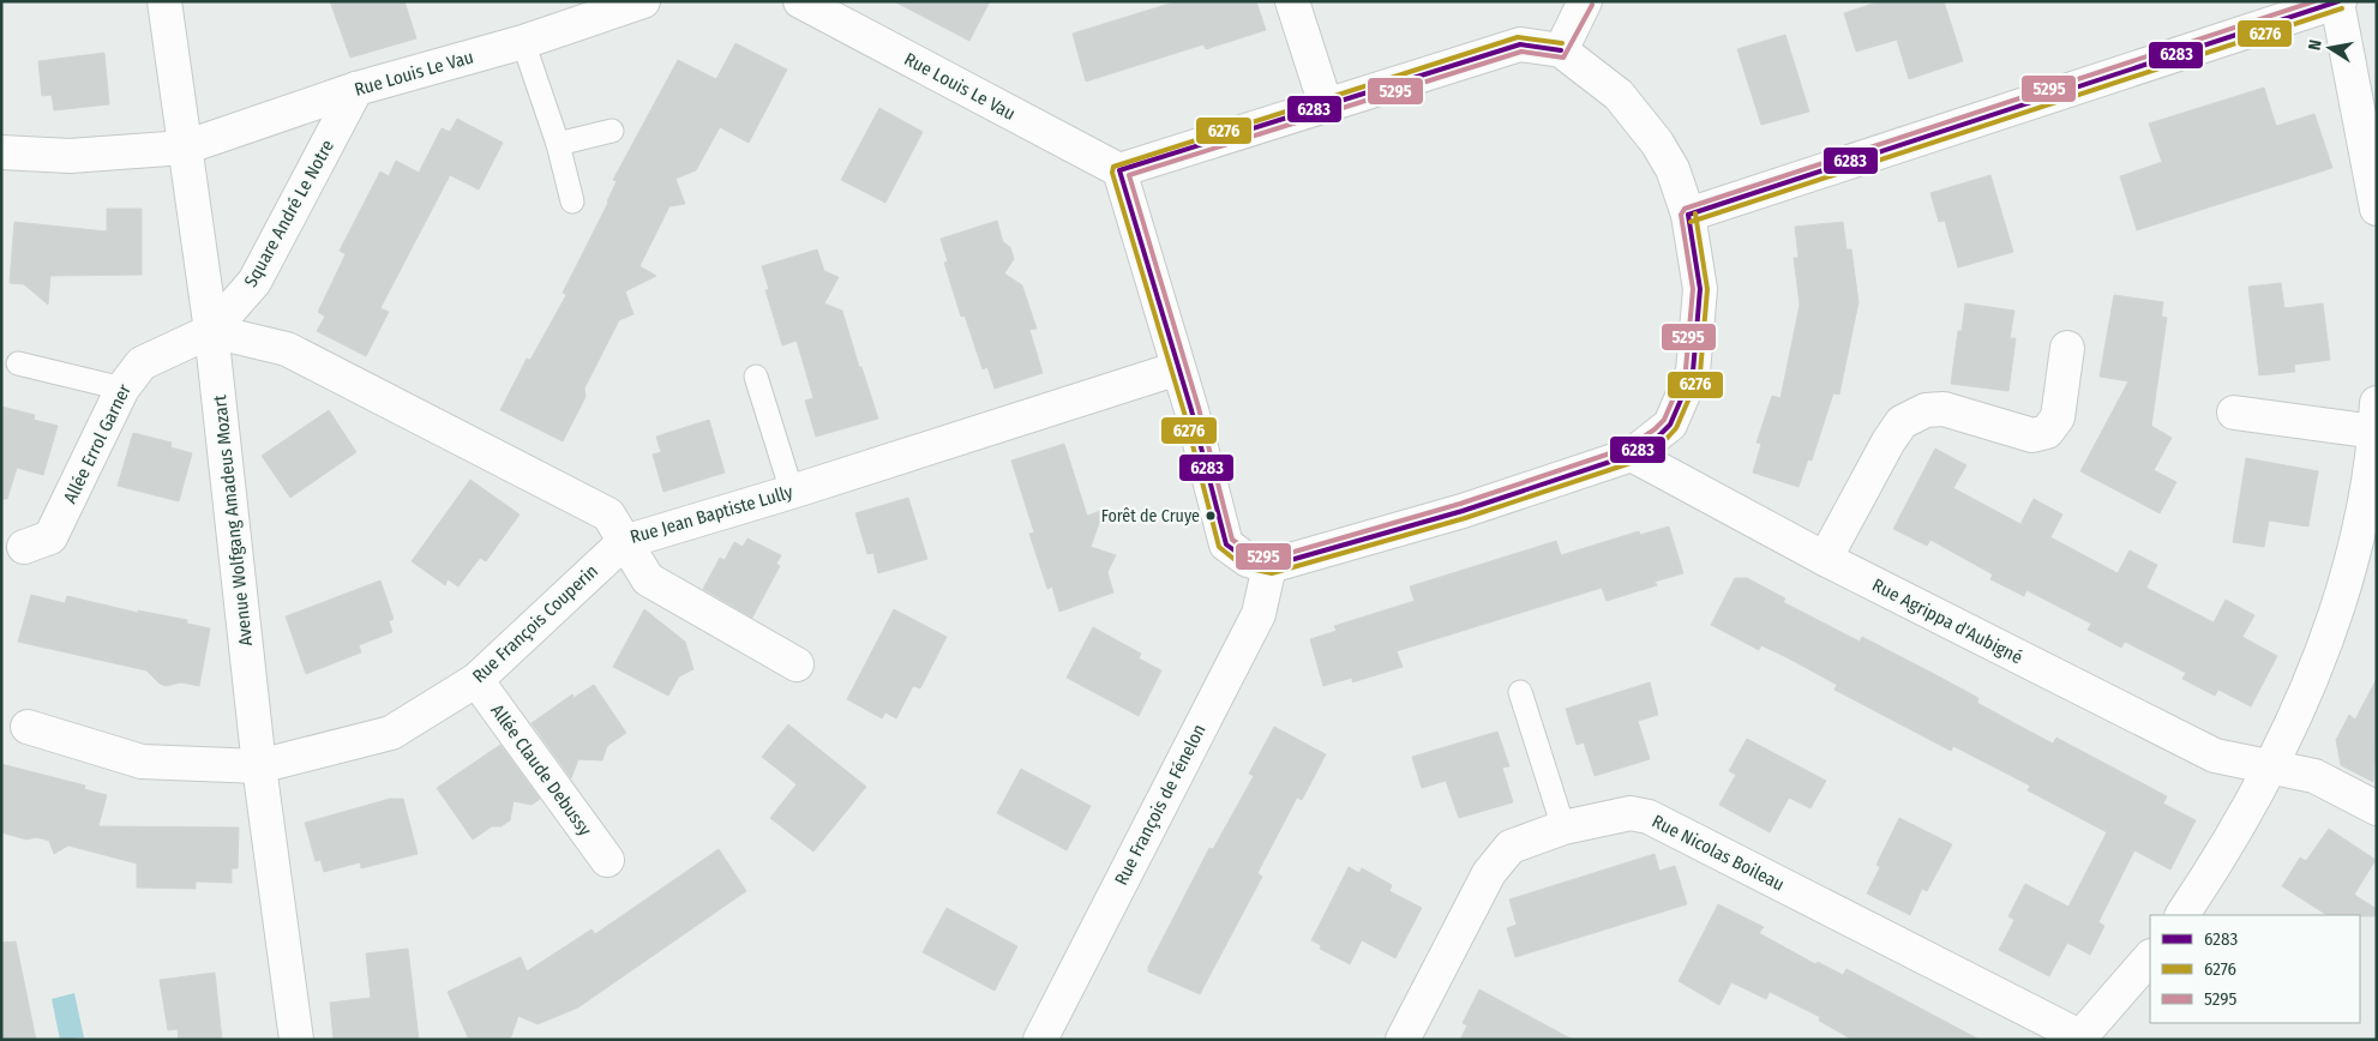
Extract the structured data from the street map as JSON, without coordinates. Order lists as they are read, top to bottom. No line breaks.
{"streets":{"street":["Rue Louis Le Vau","Square André Le Notre","Allée Errol Garner","Rue Jean Baptiste Lully","Avenue Wolfgang Amadeus Mozart","Rue Agrippa d'Aubigné","Rue François Couperin","Allée Claude Debussy","Rue François de Fénelon","Rue Nicolas Boileau"]},"crossings":[["Rue Louis Le Vau","Square André Le Notre"],["Rue Louis Le Vau","Avenue Wolfgang Amadeus Mozart"],["Square André Le Notre","Allée Errol Garner"],["Square André Le Notre","Rue Jean Baptiste Lully"],["Square André Le Notre","Avenue Wolfgang Amadeus Mozart"],["Allée Errol Garner","Rue Jean Baptiste Lully"],["Allée Errol Garner","Avenue Wolfgang Amadeus Mozart"],["Rue Jean Baptiste Lully","Avenue Wolfgang Amadeus Mozart"],["Rue Jean Baptiste Lully","Rue François Couperin"],["Avenue Wolfgang Amadeus Mozart","Rue François Couperin"],["Rue François Couperin","Allée Claude Debussy"]],"places":["Forêt de Cruye"],"lines":["transit line 6283","transit line 5295","transit line 6276"],"legend":["6283","6276","5295"],"north":"left"}
